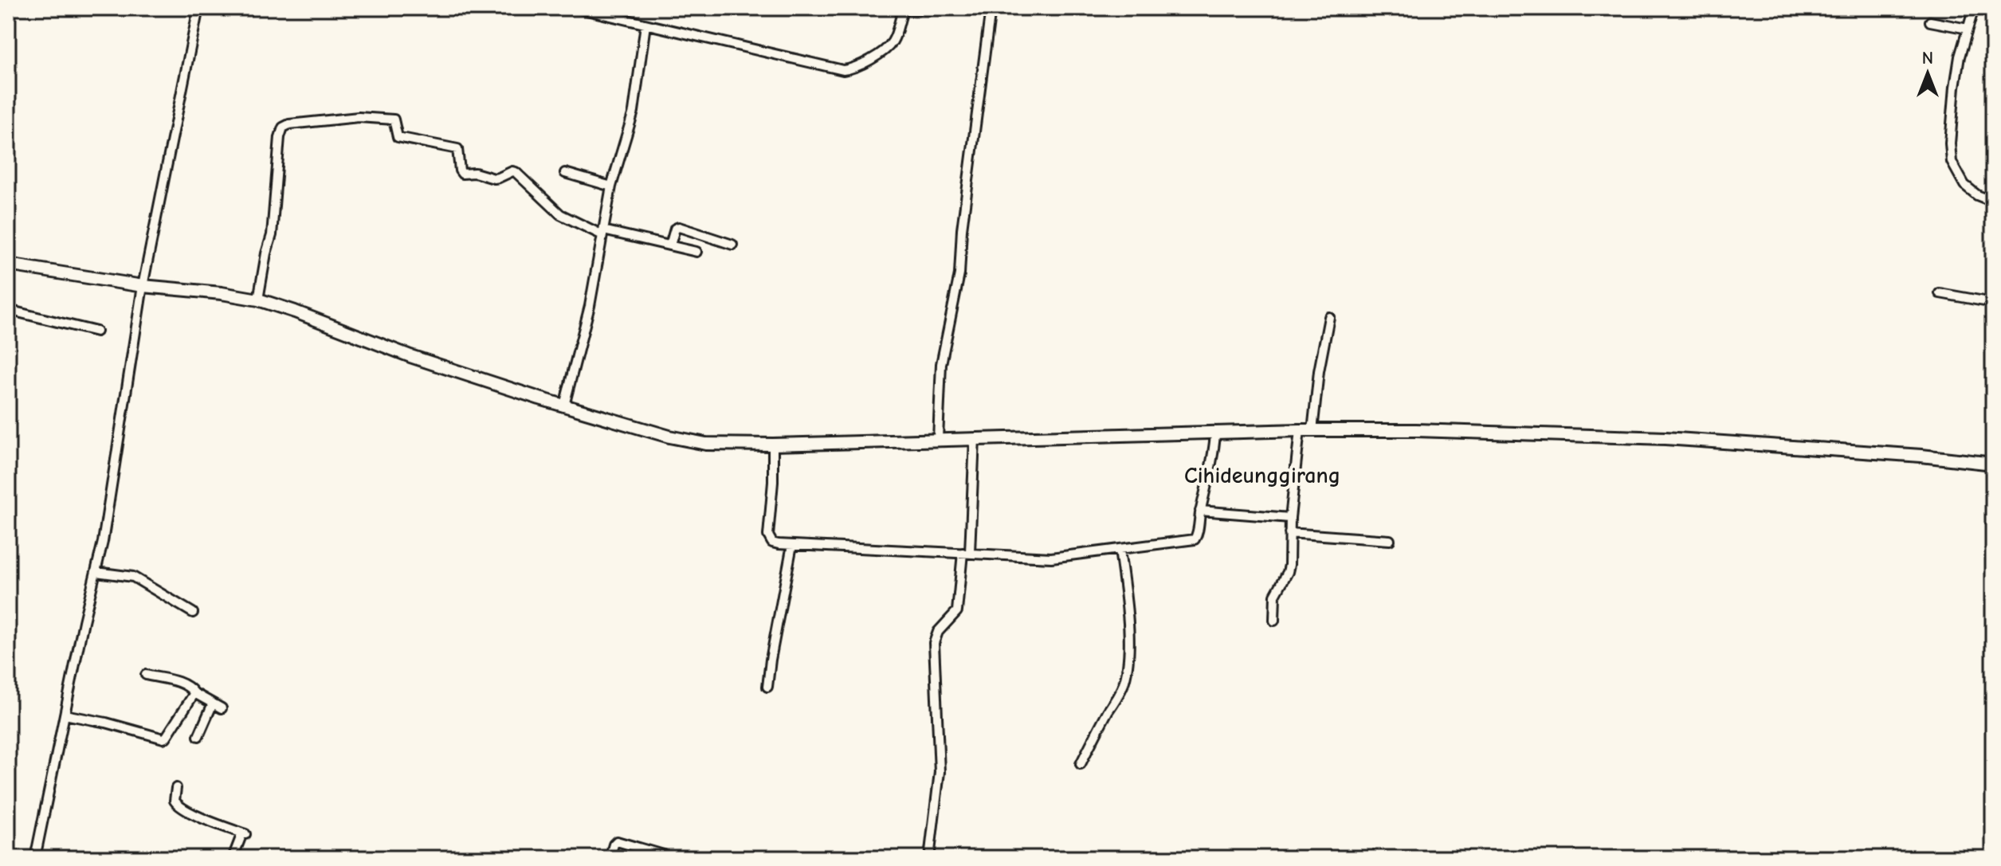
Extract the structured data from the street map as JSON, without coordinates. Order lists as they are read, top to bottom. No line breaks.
{"districts":["Cihideunggirang"],"north":"top"}
